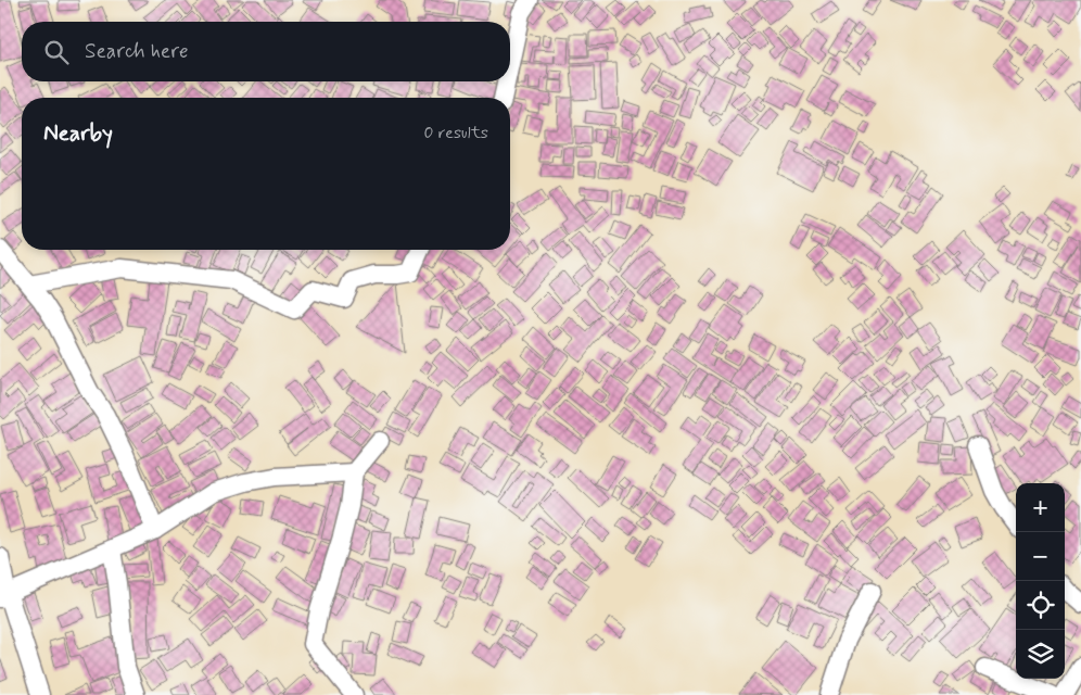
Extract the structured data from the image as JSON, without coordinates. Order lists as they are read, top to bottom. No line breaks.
{"page":{"search":"Search here","heading":["Nearby","0 results"],"map_buttons":["+","−"]}}
